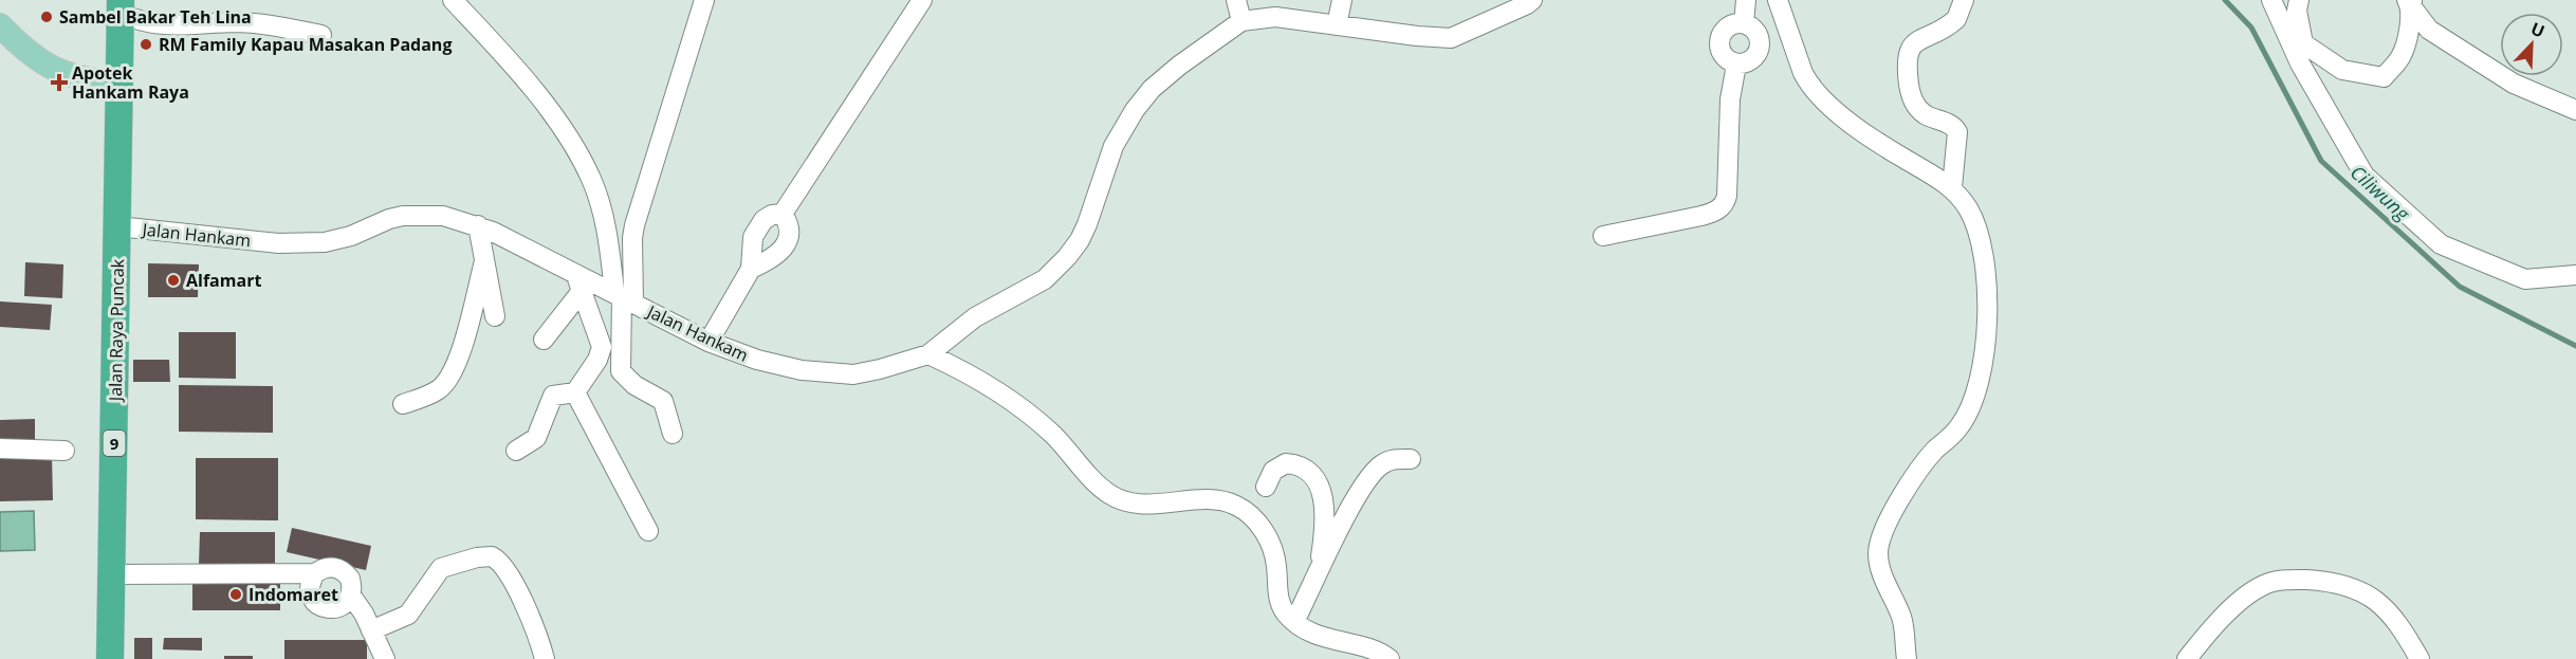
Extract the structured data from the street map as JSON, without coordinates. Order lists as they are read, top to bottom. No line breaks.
{"streets":{"highway":["Jalan Raya Puncak","9"],"street":["Jalan Hankam"]},"crossings":[["Jalan Hankam","Jalan Raya Puncak"]],"water":["Ciliwung"],"places":{"other":["Sambel Bakar Teh Lina","RM Family Kapau Masakan Padang","Alfamart","Indomaret"],"health":["Apotek Hankam Raya"]},"north":"top right"}
